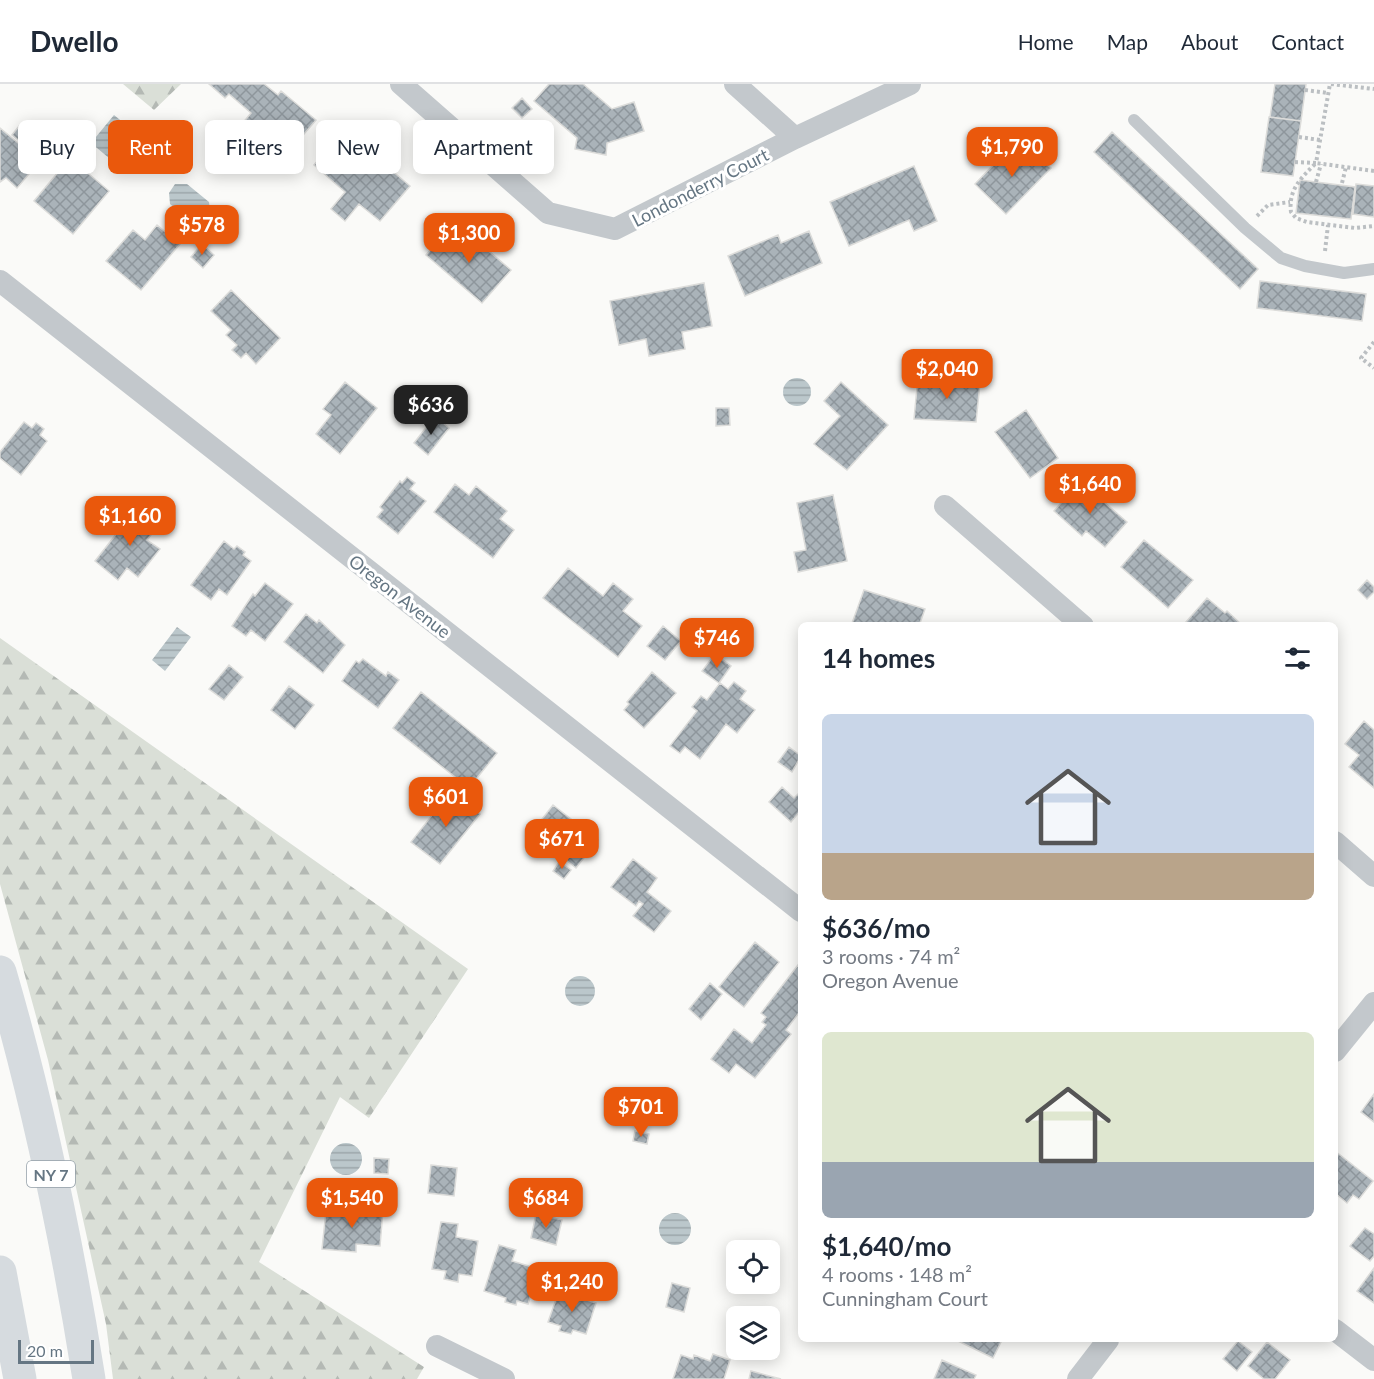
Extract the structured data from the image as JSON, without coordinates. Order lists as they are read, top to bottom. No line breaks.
{"streets":{"highway":["NY 7"],"street":["Londonderry Court","Oregon Avenue"]},"scale_bar":"20 m","page":{"header":"Dwello","nav":["Home","Map","About","Contact"],"chip":["Buy","Rent","Filters","New","Apartment"],"price":["$1,790","$578","$1,300","$2,040","$636","$1,640","$1,160","$746","$601","$671","$701","$1,540","$684","$1,240"],"heading":"14 homes","list":[{"name":"$636/mo","note":"3 rooms · 74 m² · Oregon Avenue"},{"name":"$1,640/mo","note":"4 rooms · 148 m² · Cunningham Court"}],"scale":"20 m"}}
